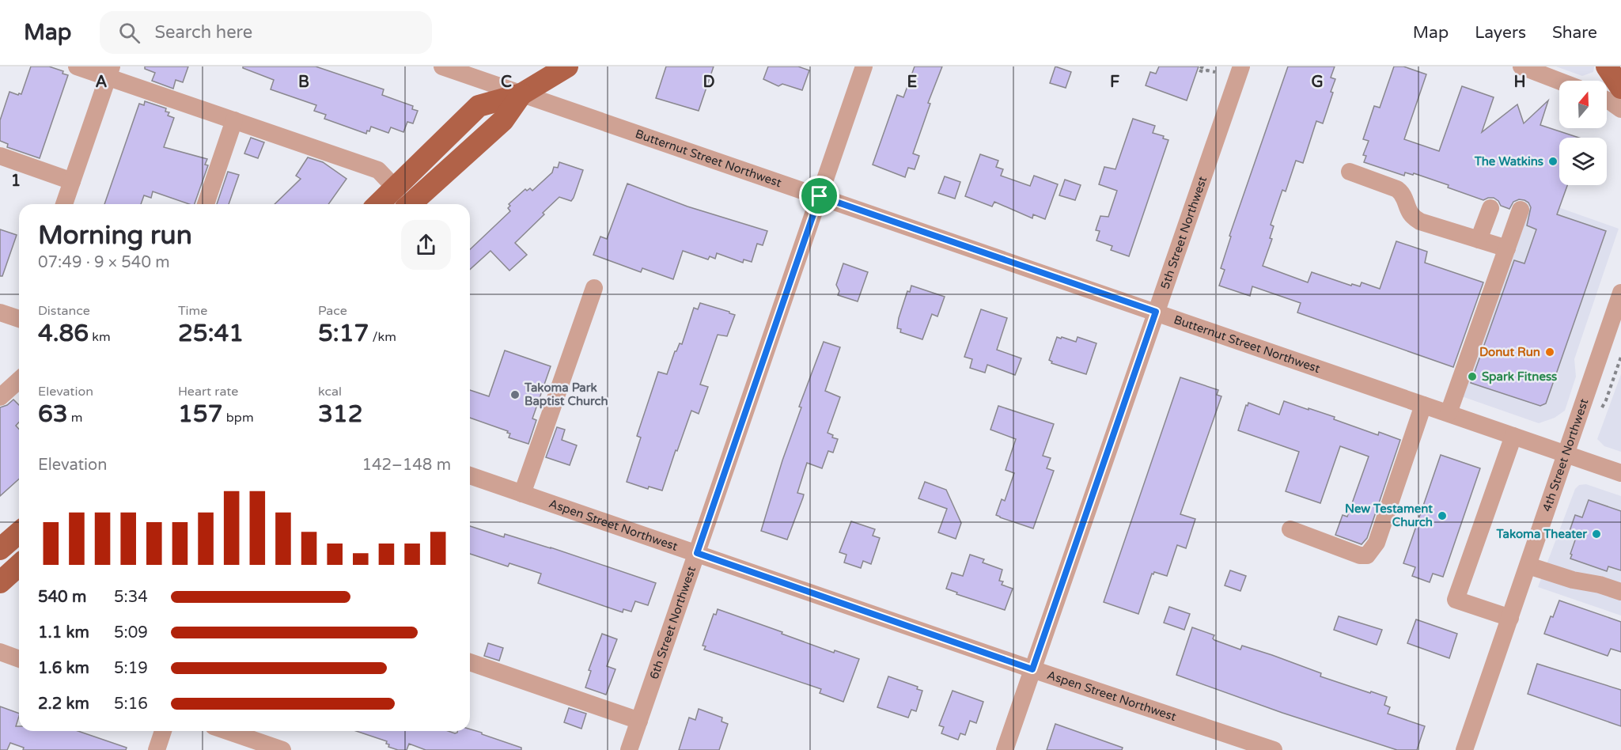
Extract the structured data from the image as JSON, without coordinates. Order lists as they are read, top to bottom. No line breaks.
{"streets":{"street":["Butternut Street Northwest","5th Street Northwest","4th Street Northwest","Aspen Street Northwest","6th Street Northwest"]},"crossings":[["Butternut Street Northwest","5th Street Northwest"],["Butternut Street Northwest","4th Street Northwest"],["Butternut Street Northwest","6th Street Northwest"],["5th Street Northwest","Aspen Street Northwest"],["Aspen Street Northwest","6th Street Northwest"]],"places":["The Watkins","Donut Run","Spark Fitness","Takoma Park Baptist Church","New Testament Church","Takoma Theater"],"north":"top","page":{"header":"Map","search":"Search here","nav":["Map","Layers","Share"],"heading":["Morning run","07:49 · 9 × 540 m"],"stats":[["Distance","4.86 km"],["Time","25:41"],["Pace","5:17 /km"],["Elevation","63 m"],["Heart rate","157 bpm"],["kcal","312"]],"chart":["Elevation","142–148 m"],"list":[{"name":"540 m","note":"5:34"},{"name":"1.1 km","note":"5:09"},{"name":"1.6 km","note":"5:19"},{"name":"2.2 km","note":"5:16"}]},"grid":{"columns":["A","B","C","D","E","F","G","H"],"rows":["1"]}}
